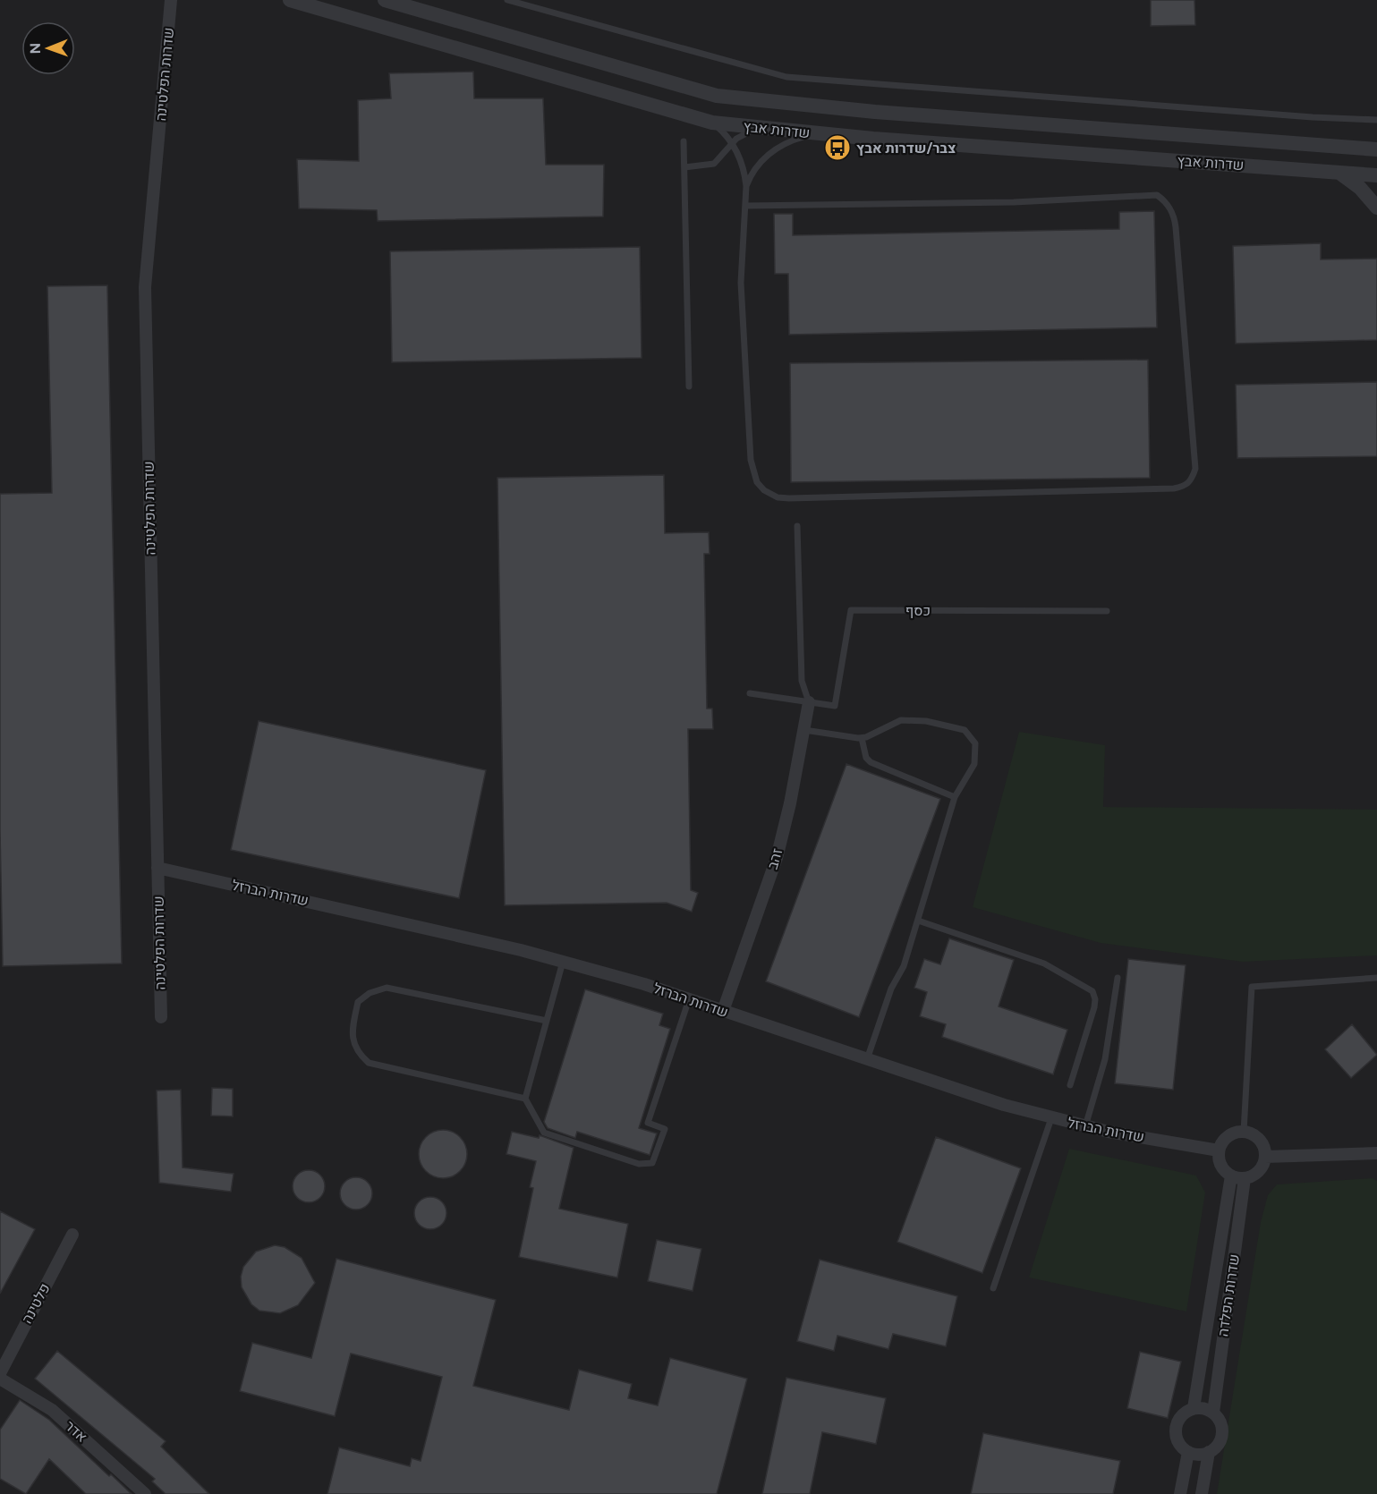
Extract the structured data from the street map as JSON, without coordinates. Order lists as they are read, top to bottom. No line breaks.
{"streets":{"street":["שדרות הפלטינה","שדרות אבץ","זהב","שדרות הברזל","שדרות הפלדה","פלטינה","אדר"],"lane":["כסף"]},"crossings":[["שדרות הפלטינה","שדרות הברזל"],["כסף","זהב"],["זהב","שדרות הברזל"],["שדרות הברזל","שדרות הפלדה"]],"places":{"bus stop":["צבר/שדרות אבץ"]},"north":"left"}
